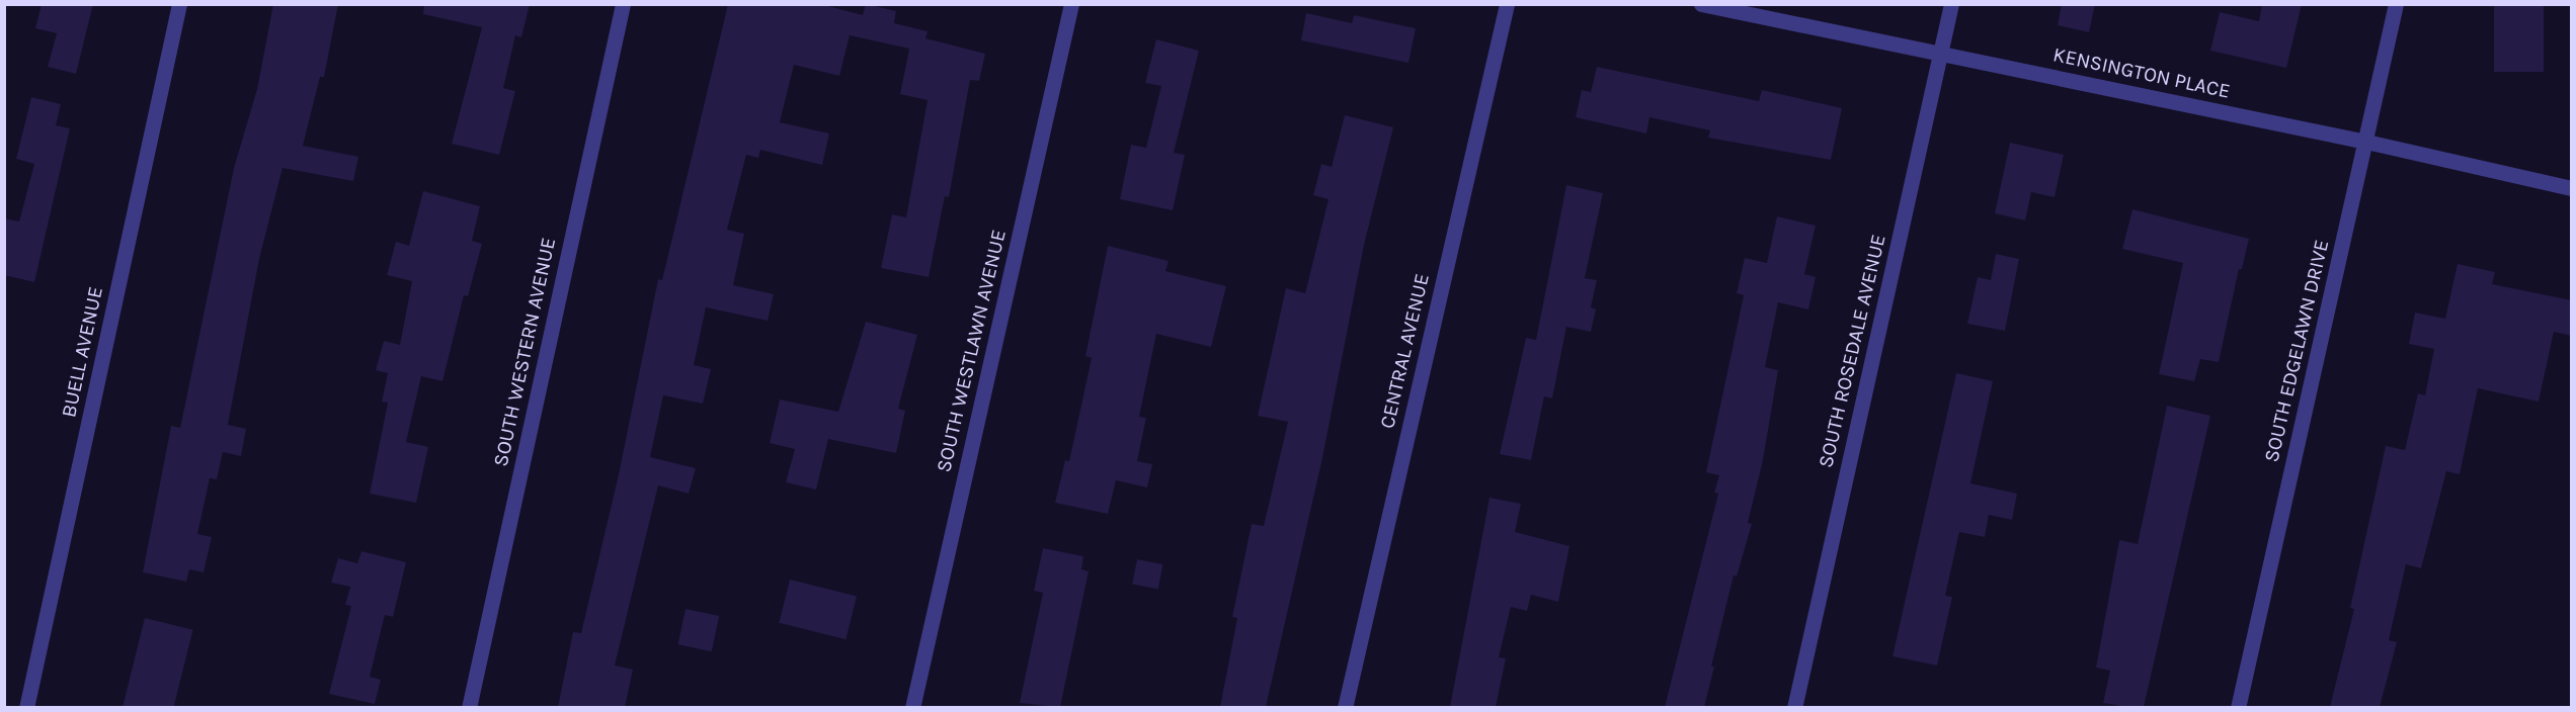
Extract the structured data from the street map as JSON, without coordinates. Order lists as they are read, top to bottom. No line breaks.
{"streets":{"street":["KENSINGTON PLACE","SOUTH WESTLAWN AVENUE","CENTRAL AVENUE","SOUTH ROSEDALE AVENUE","SOUTH EDGELAWN DRIVE","BUELL AVENUE","SOUTH WESTERN AVENUE"]},"crossings":[["KENSINGTON PLACE","SOUTH ROSEDALE AVENUE"],["KENSINGTON PLACE","SOUTH EDGELAWN DRIVE"]]}
